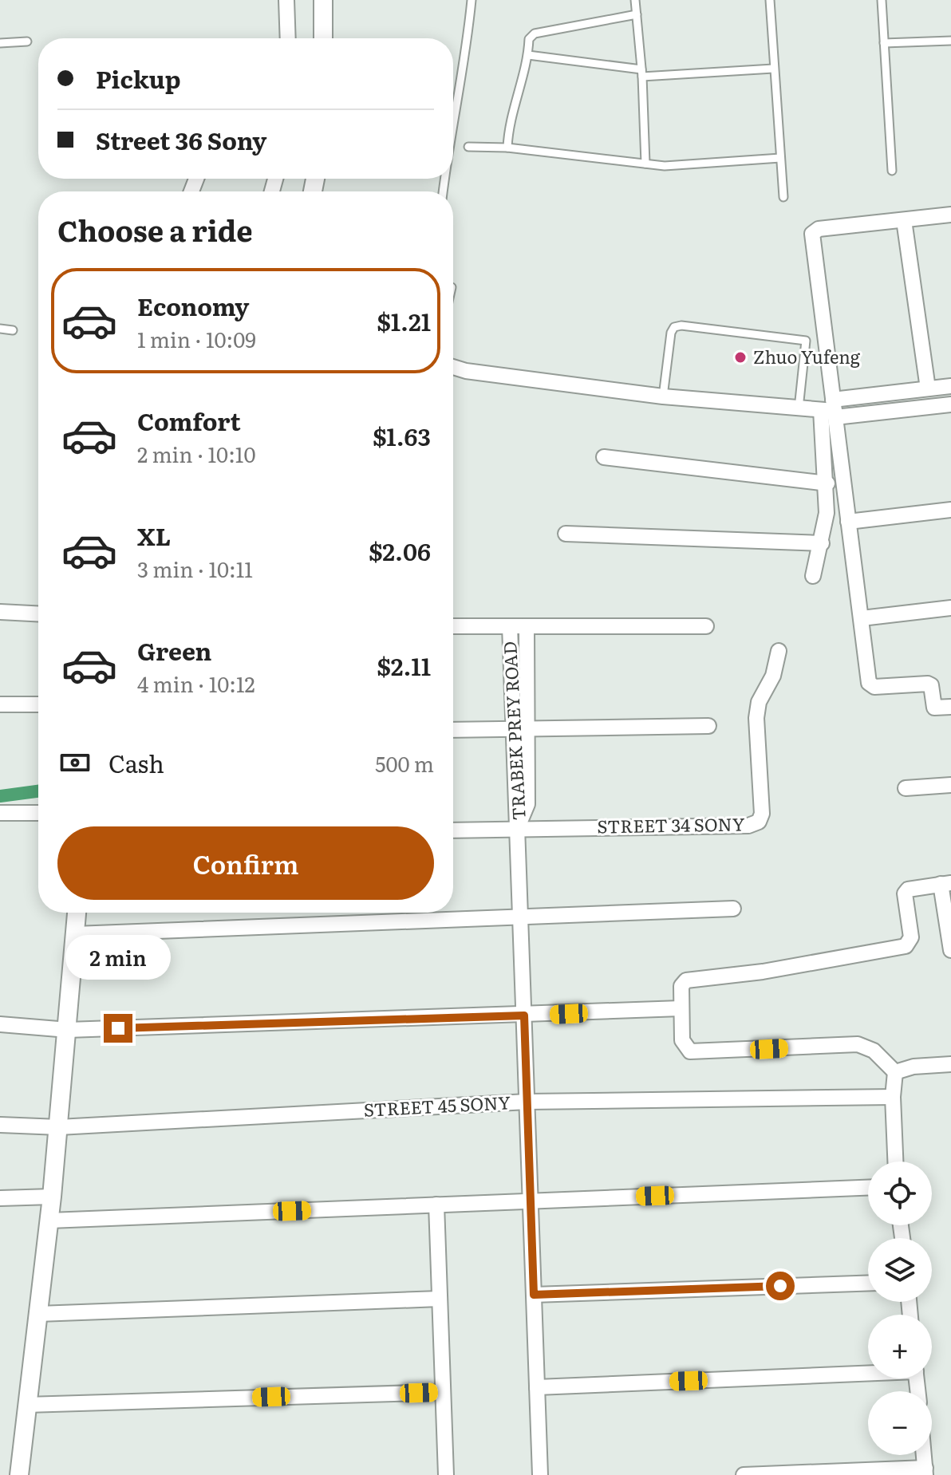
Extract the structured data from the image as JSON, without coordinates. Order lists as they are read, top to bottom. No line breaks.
{"streets":{"street":["TRABEK PREY ROAD","STREET 34 SONY","STREET 45 SONY"]},"crossings":[["TRABEK PREY ROAD","STREET 34 SONY"],["TRABEK PREY ROAD","STREET 45 SONY"]],"places":["Zhuo Yufeng"],"page":{"banner":["Pickup","Street 36 Sony"],"heading":"Choose a ride","list":[{"name":"Economy","note":"1 min · 10:09","value":"$1.21"},{"name":"Comfort","note":"2 min · 10:10","value":"$1.63"},{"name":"XL","note":"3 min · 10:11","value":"$2.06"},{"name":"Green","note":"4 min · 10:12","value":"$2.11"}],"pay":["Cash","500 m"],"buttons":"Confirm","bubble":"2 min","map_buttons":["+","−"]}}
